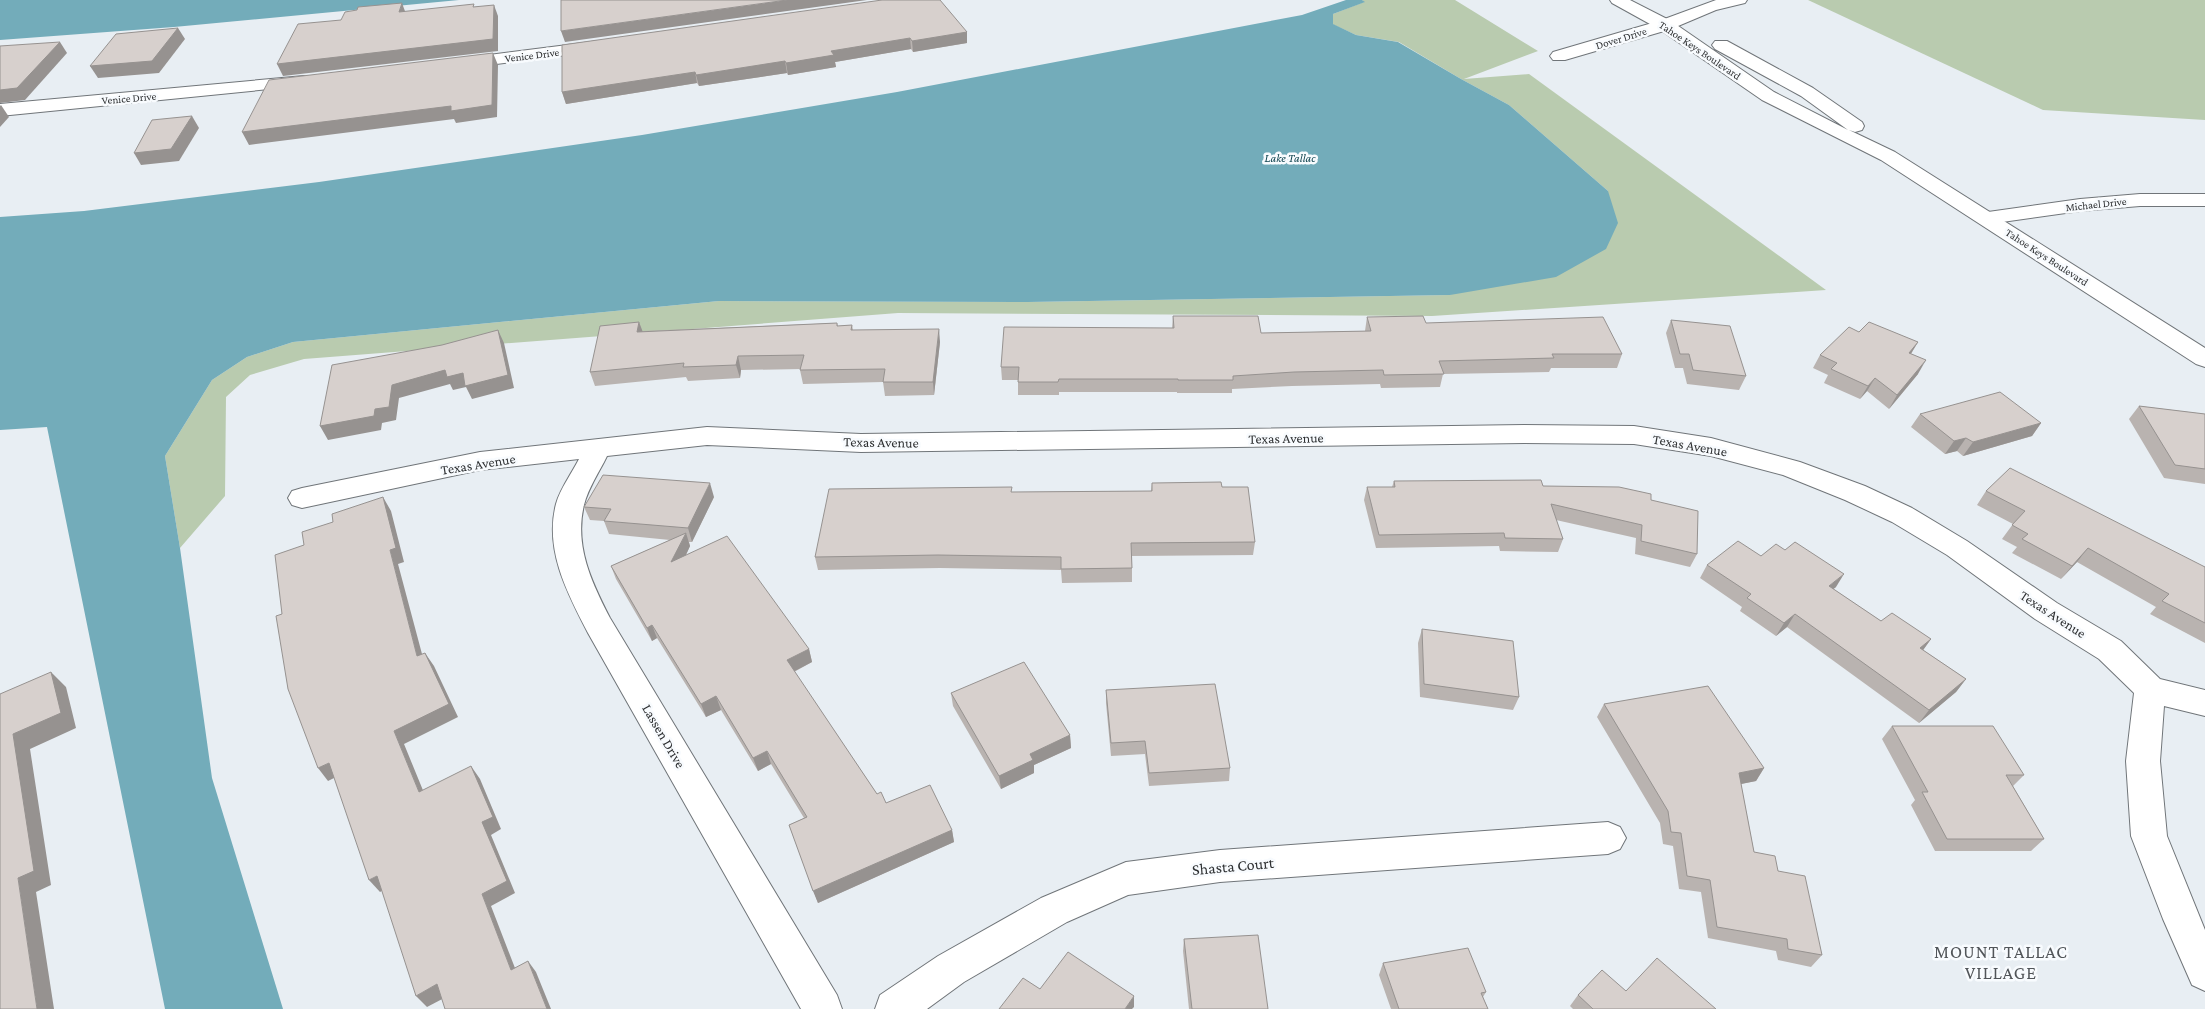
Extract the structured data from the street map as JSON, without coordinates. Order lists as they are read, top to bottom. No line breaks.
{"streets":{"street":["Dover Drive","Tahoe Keys Boulevard","Venice Drive","Michael Drive","Texas Avenue","Lassen Drive","Shasta Court"]},"crossings":[["Dover Drive","Tahoe Keys Boulevard"],["Tahoe Keys Boulevard","Michael Drive"],["Texas Avenue","Lassen Drive"]],"districts":["MOUNT TALLAC VILLAGE"],"water":["Lake Tallac"]}
